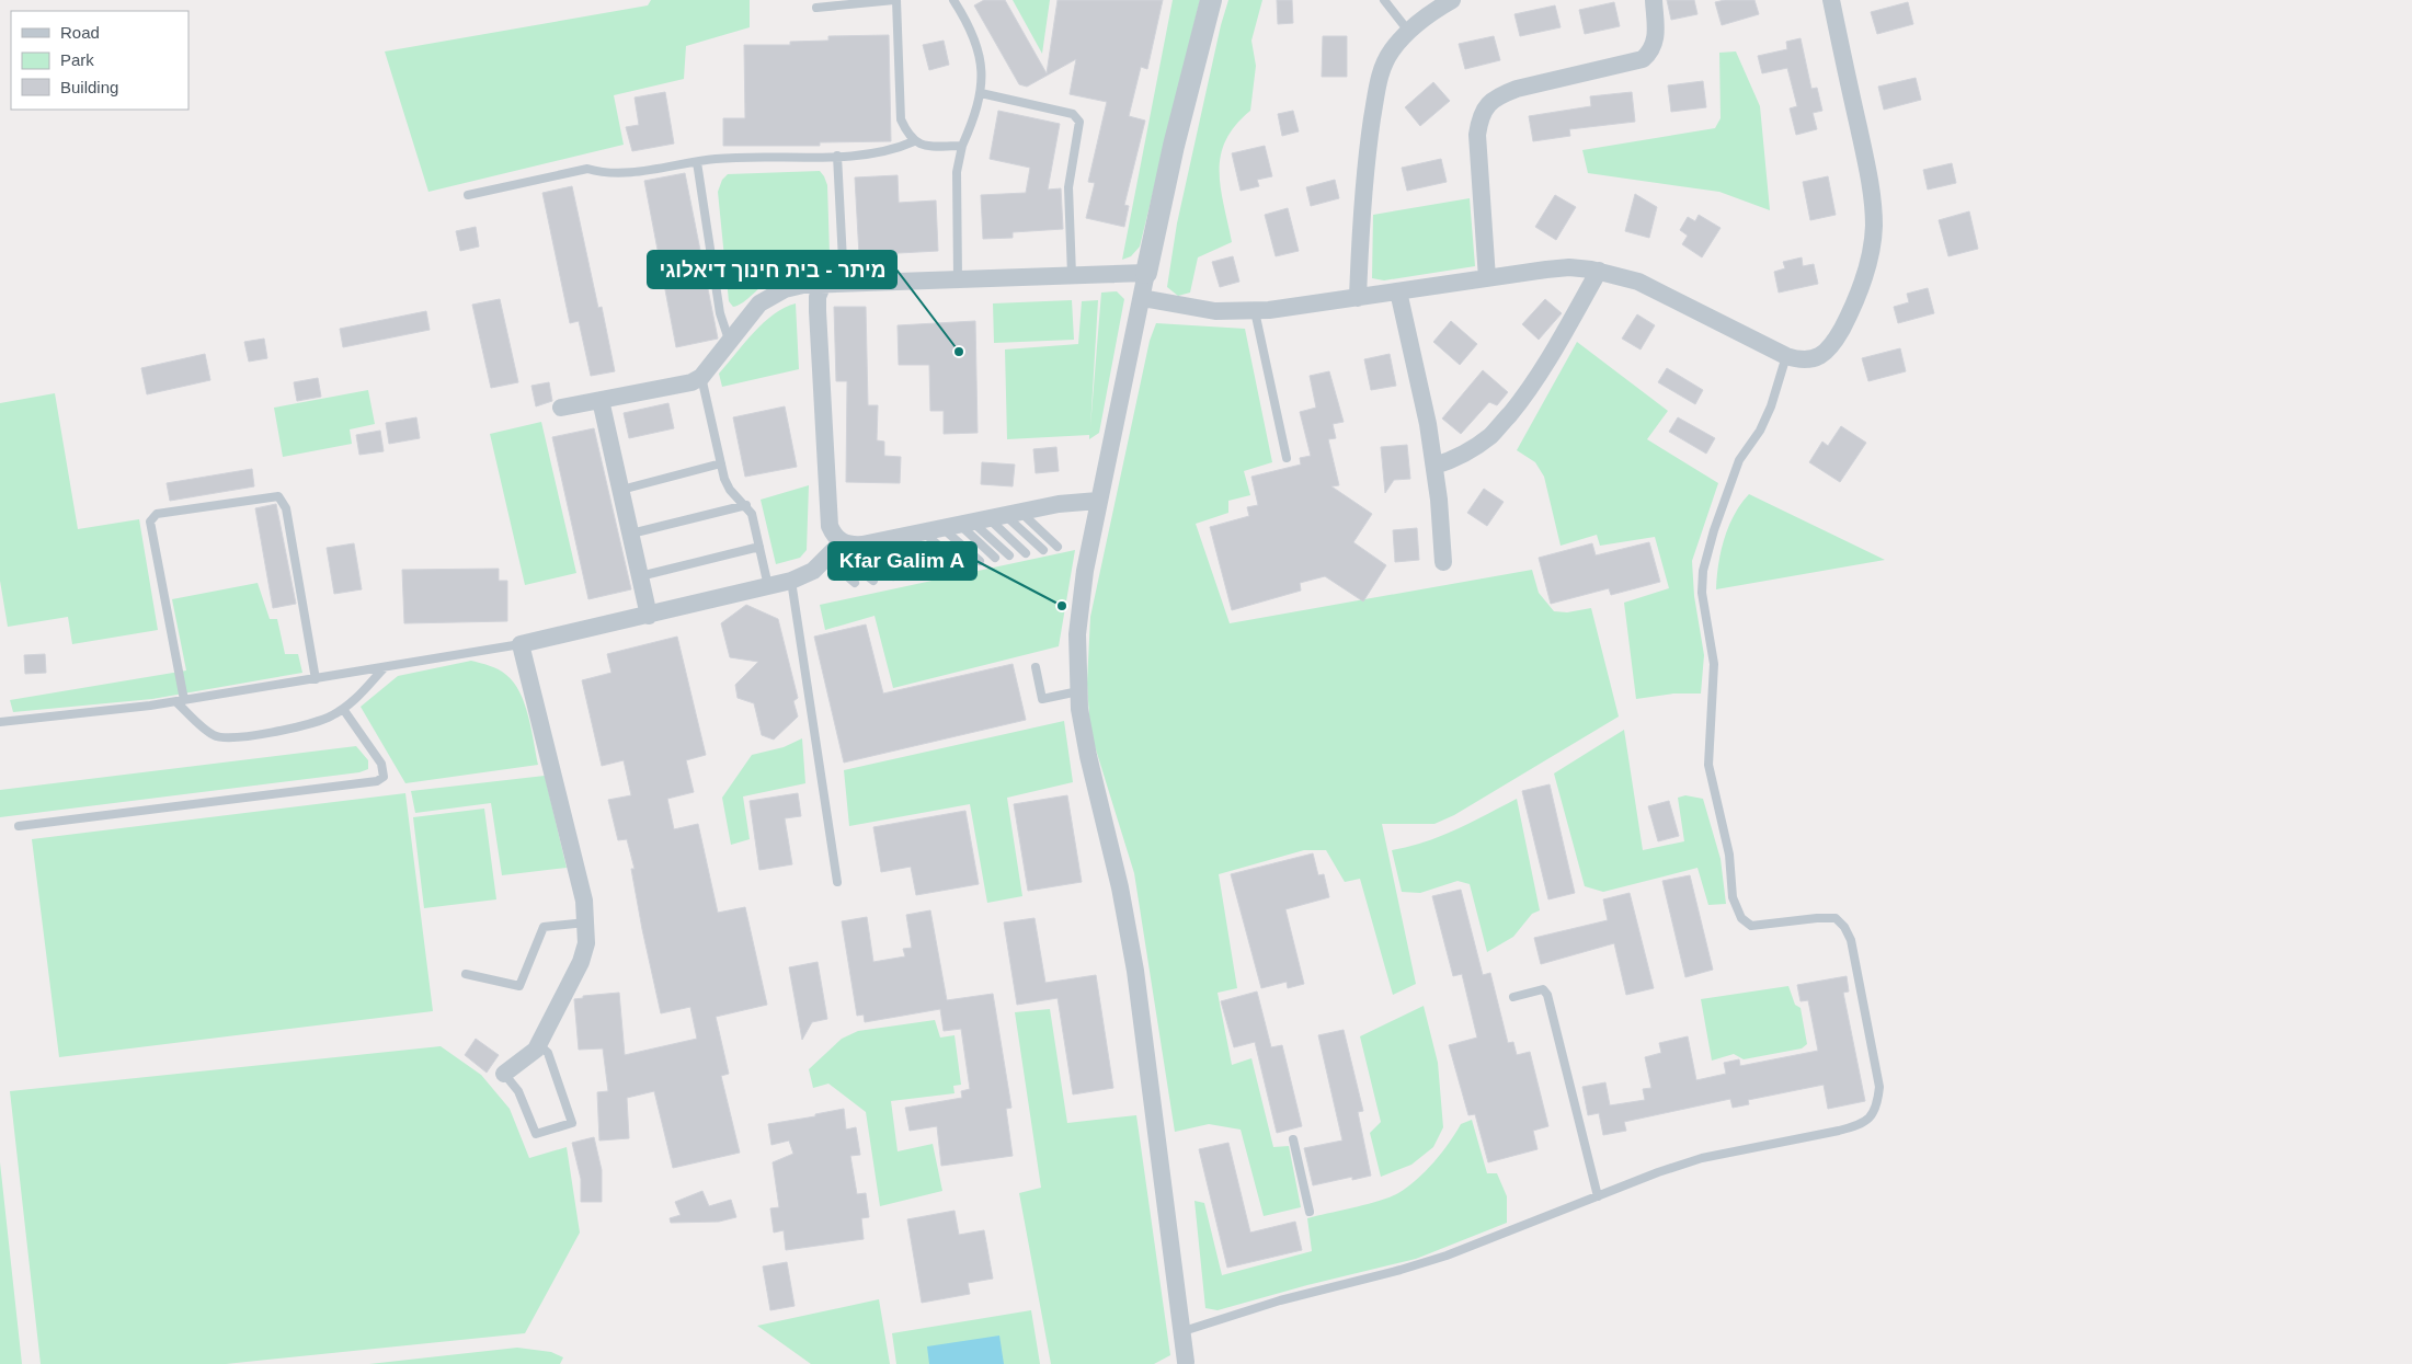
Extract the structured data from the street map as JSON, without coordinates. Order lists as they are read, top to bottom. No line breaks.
{"places":["מיתר - בית חינוך דיאלוגי","Kfar Galim A"],"legend":["Road","Park","Building"]}
